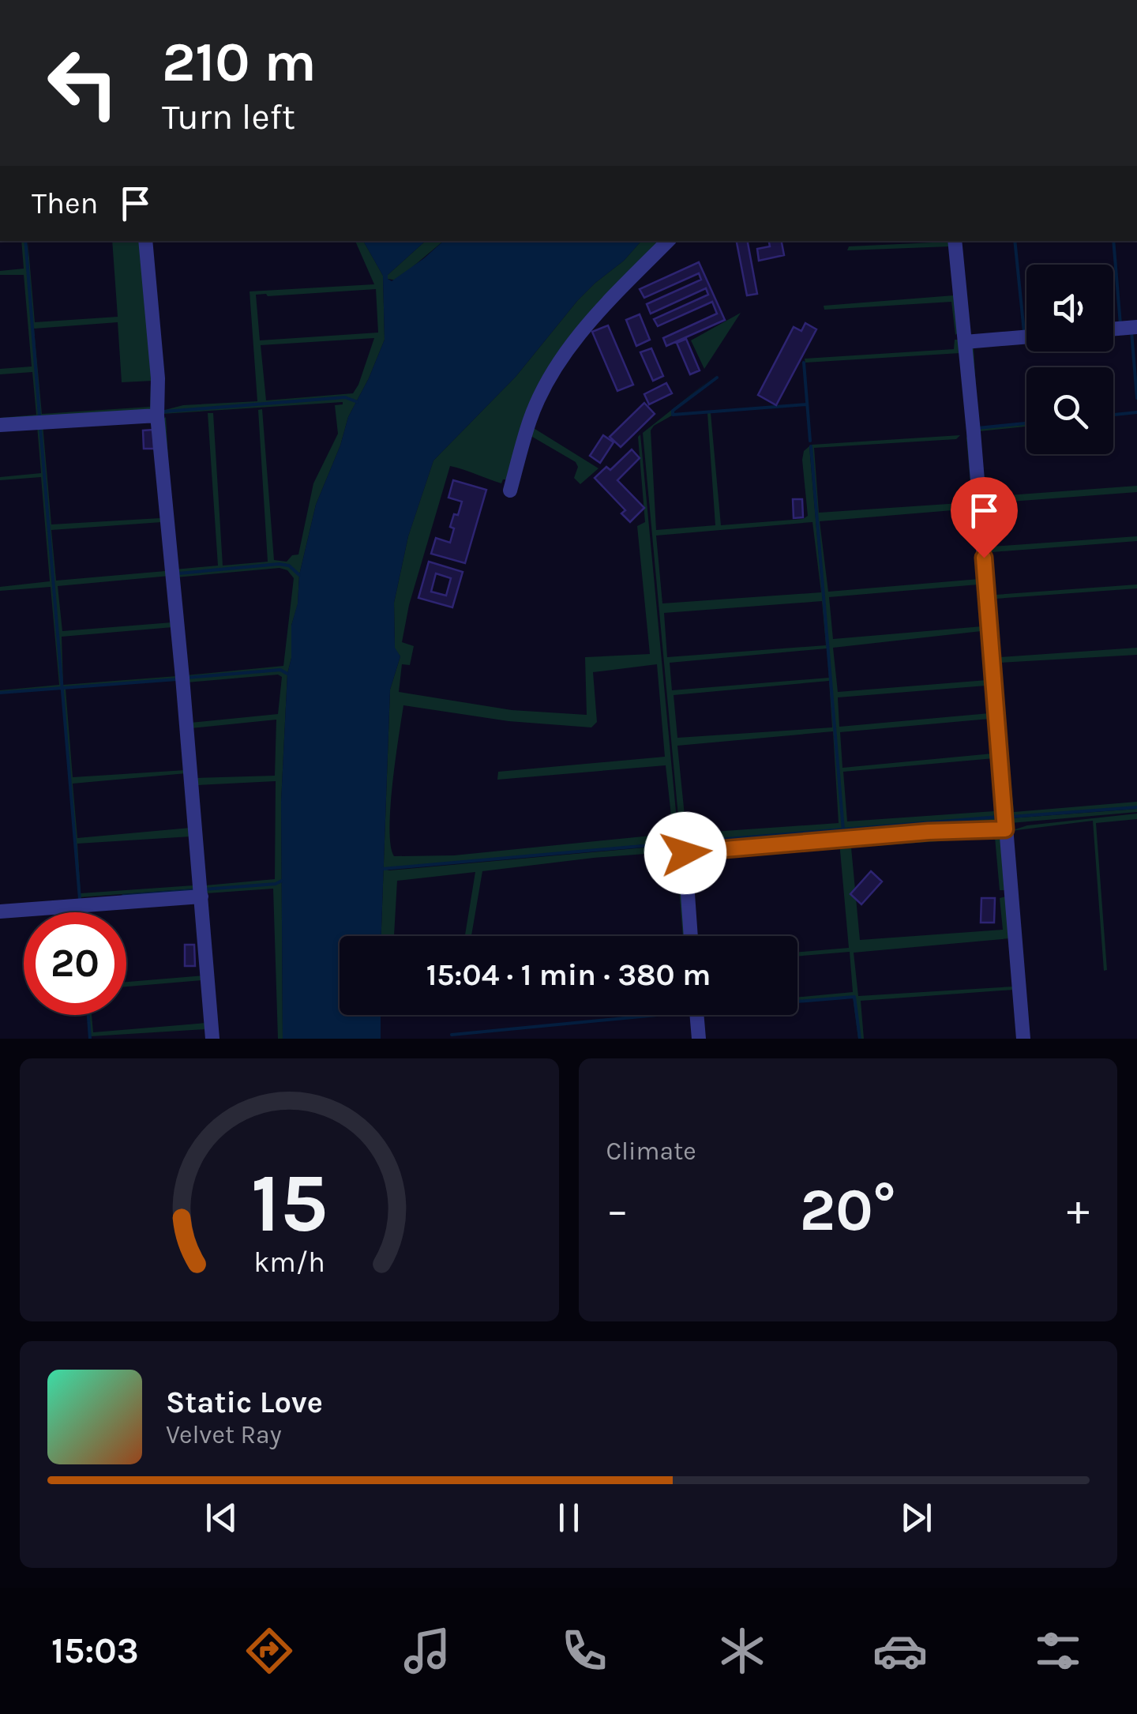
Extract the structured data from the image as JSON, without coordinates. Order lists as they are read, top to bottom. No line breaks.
{"page":{"turn":["210 m","Turn left"],"then":"Then","limit":"20","trip":"15:04 · 1 min · 380 m","tile":"Climate","heat":["−","20°","+"],"song":["Static Love","Velvet Ray"],"tabs":"15:03","gauge":["15","km/h"]}}
